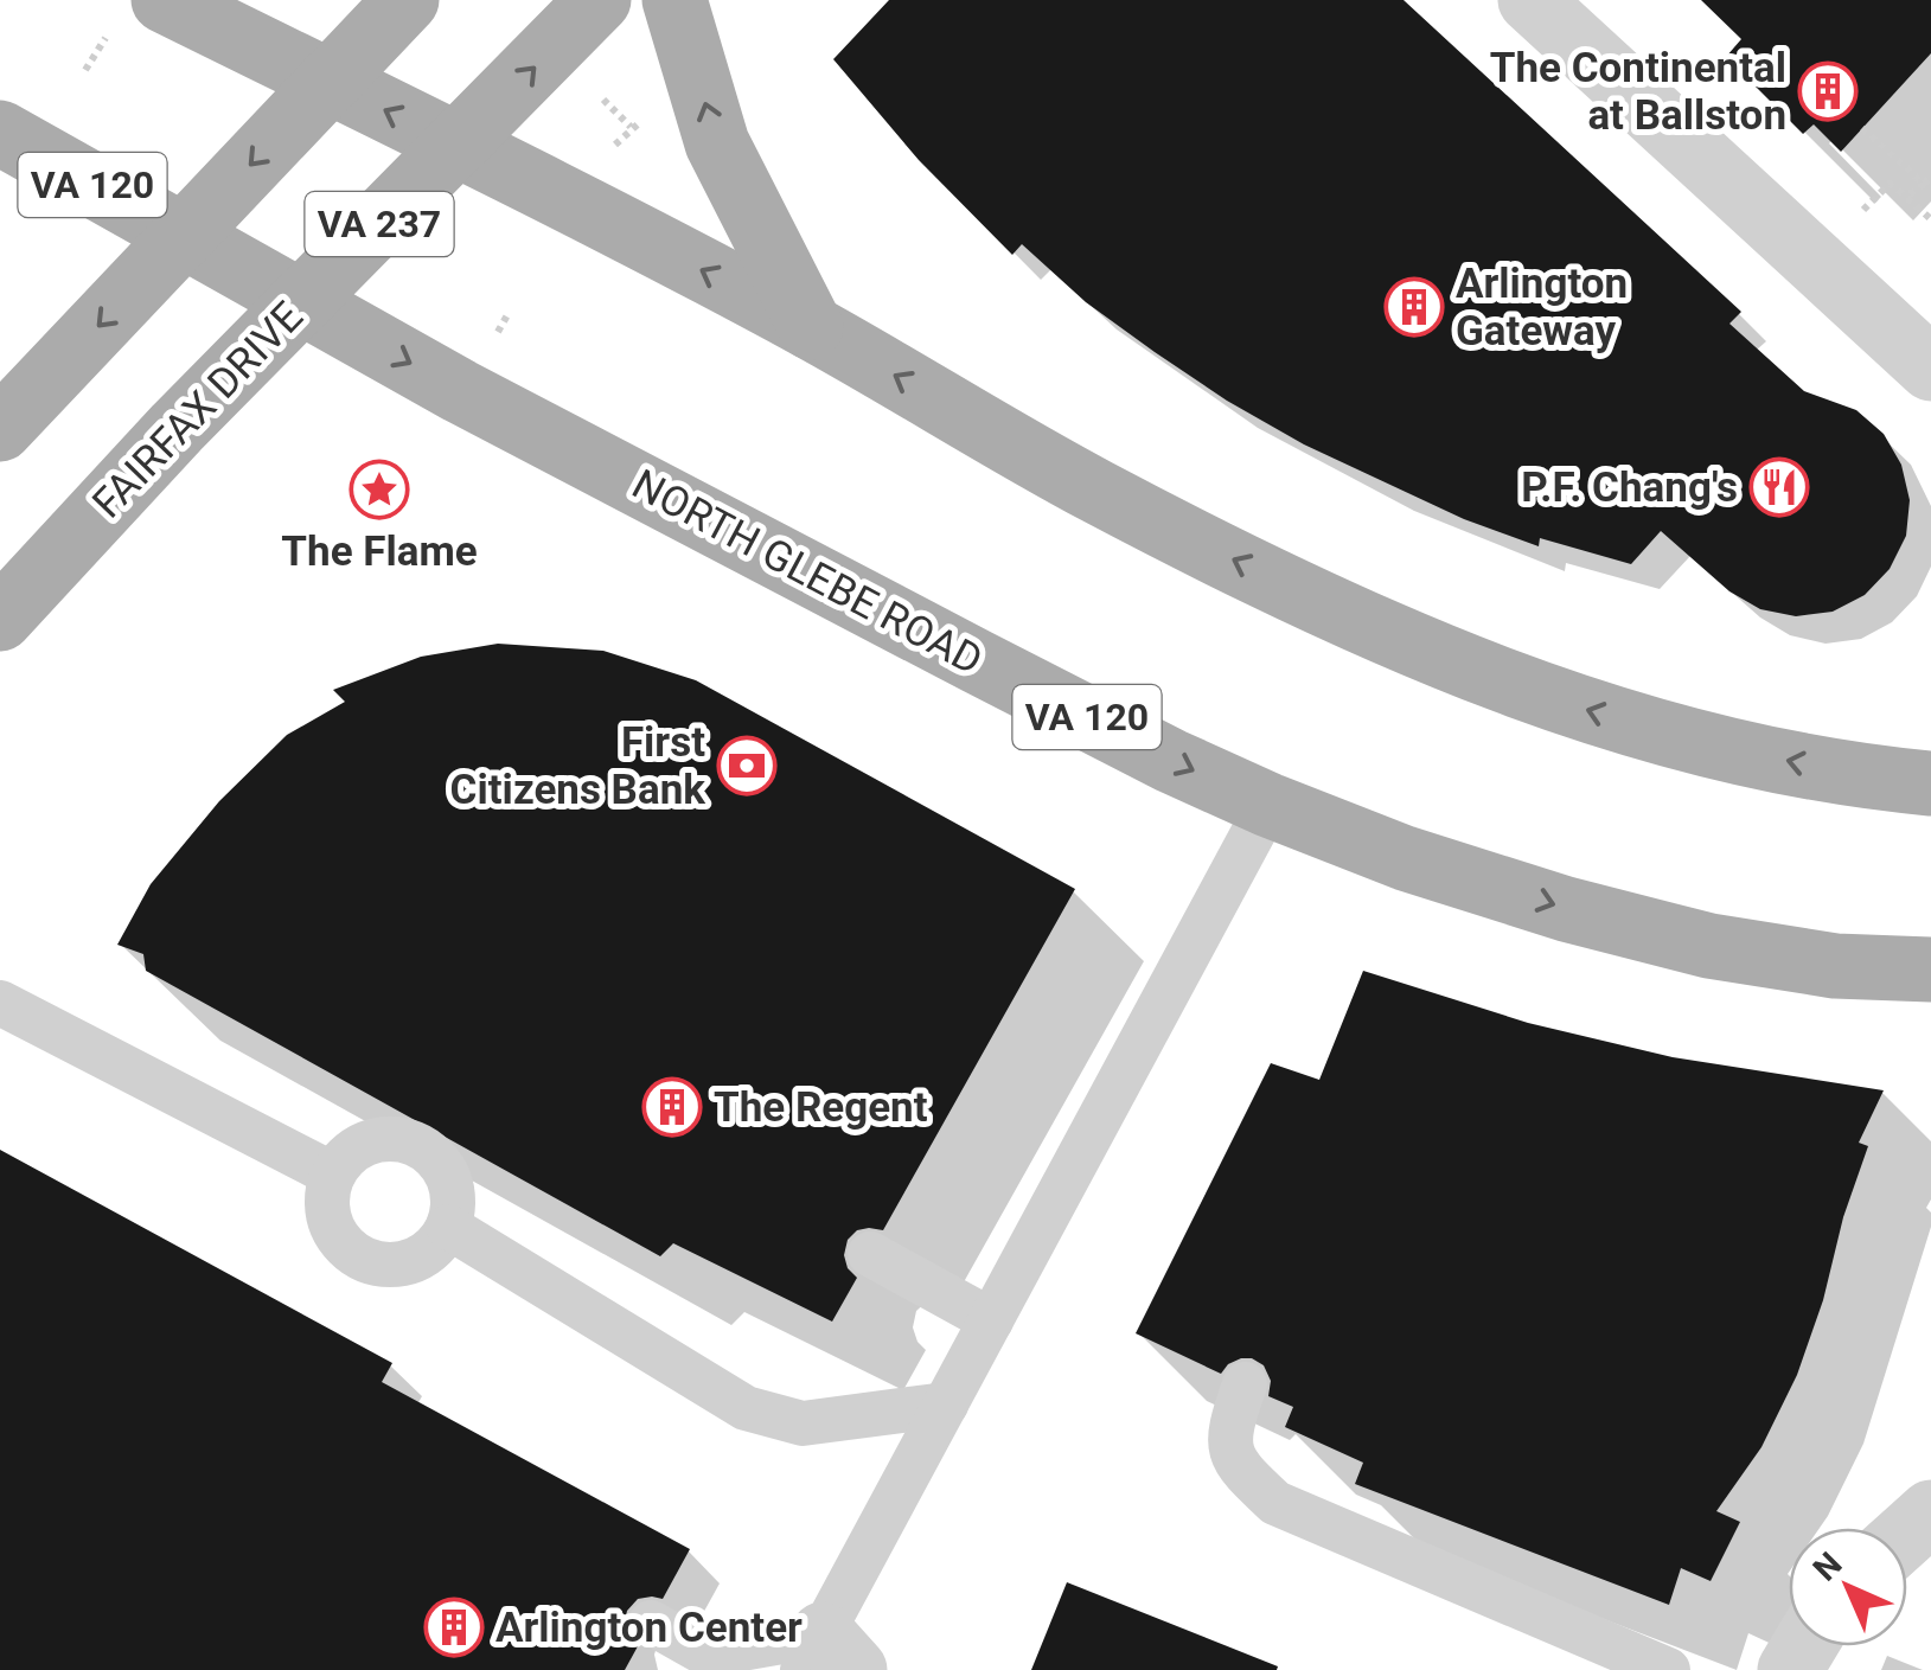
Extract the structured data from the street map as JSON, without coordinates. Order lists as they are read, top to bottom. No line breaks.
{"streets":{"main road":["VA 120","VA 237","FAIRFAX DRIVE","NORTH GLEBE ROAD"]},"crossings":[["FAIRFAX DRIVE","NORTH GLEBE ROAD"]],"places":{"building":["The Continental at Ballston","Arlington Gateway","The Regent","Arlington Center"],"restaurant":["P.F. Chang's"],"place":["The Flame"],"bank":["First Citizens Bank"]},"north":"top left"}
